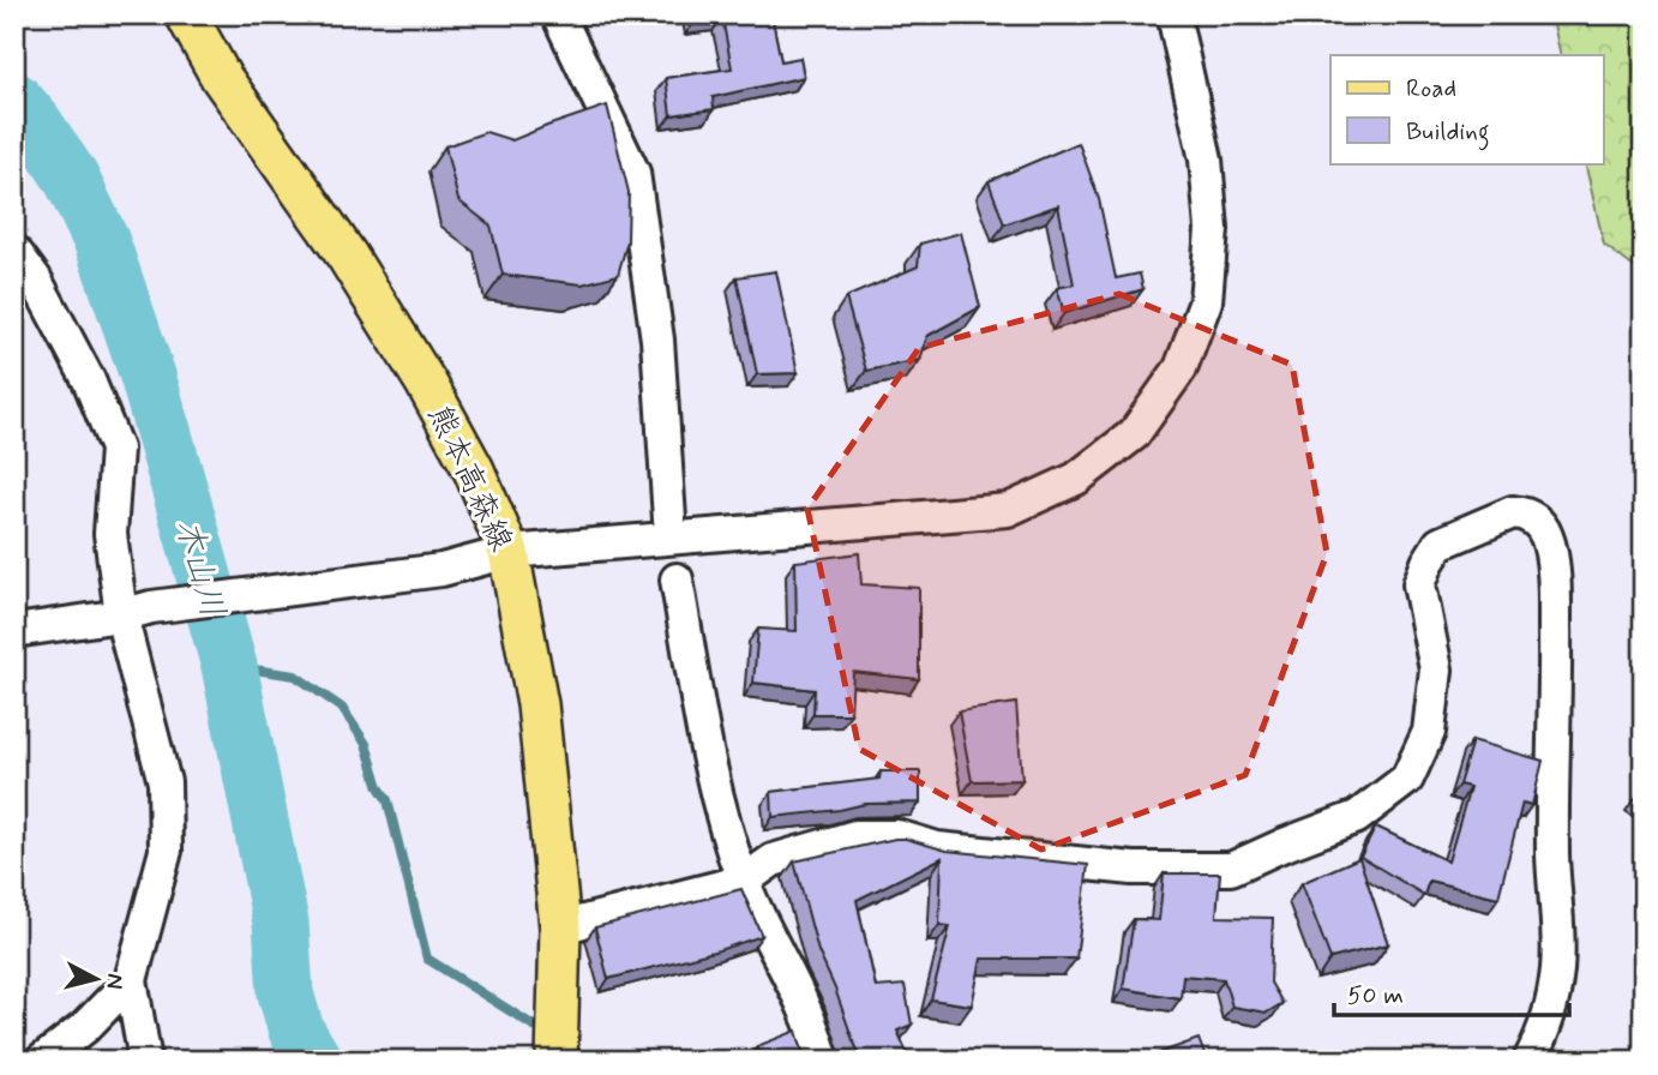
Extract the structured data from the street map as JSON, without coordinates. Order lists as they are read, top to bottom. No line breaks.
{"streets":{"main road":["熊本高森線"]},"water":["木山川"],"legend":["Road","Building"],"scale_bar":"50 m","north":"right"}
